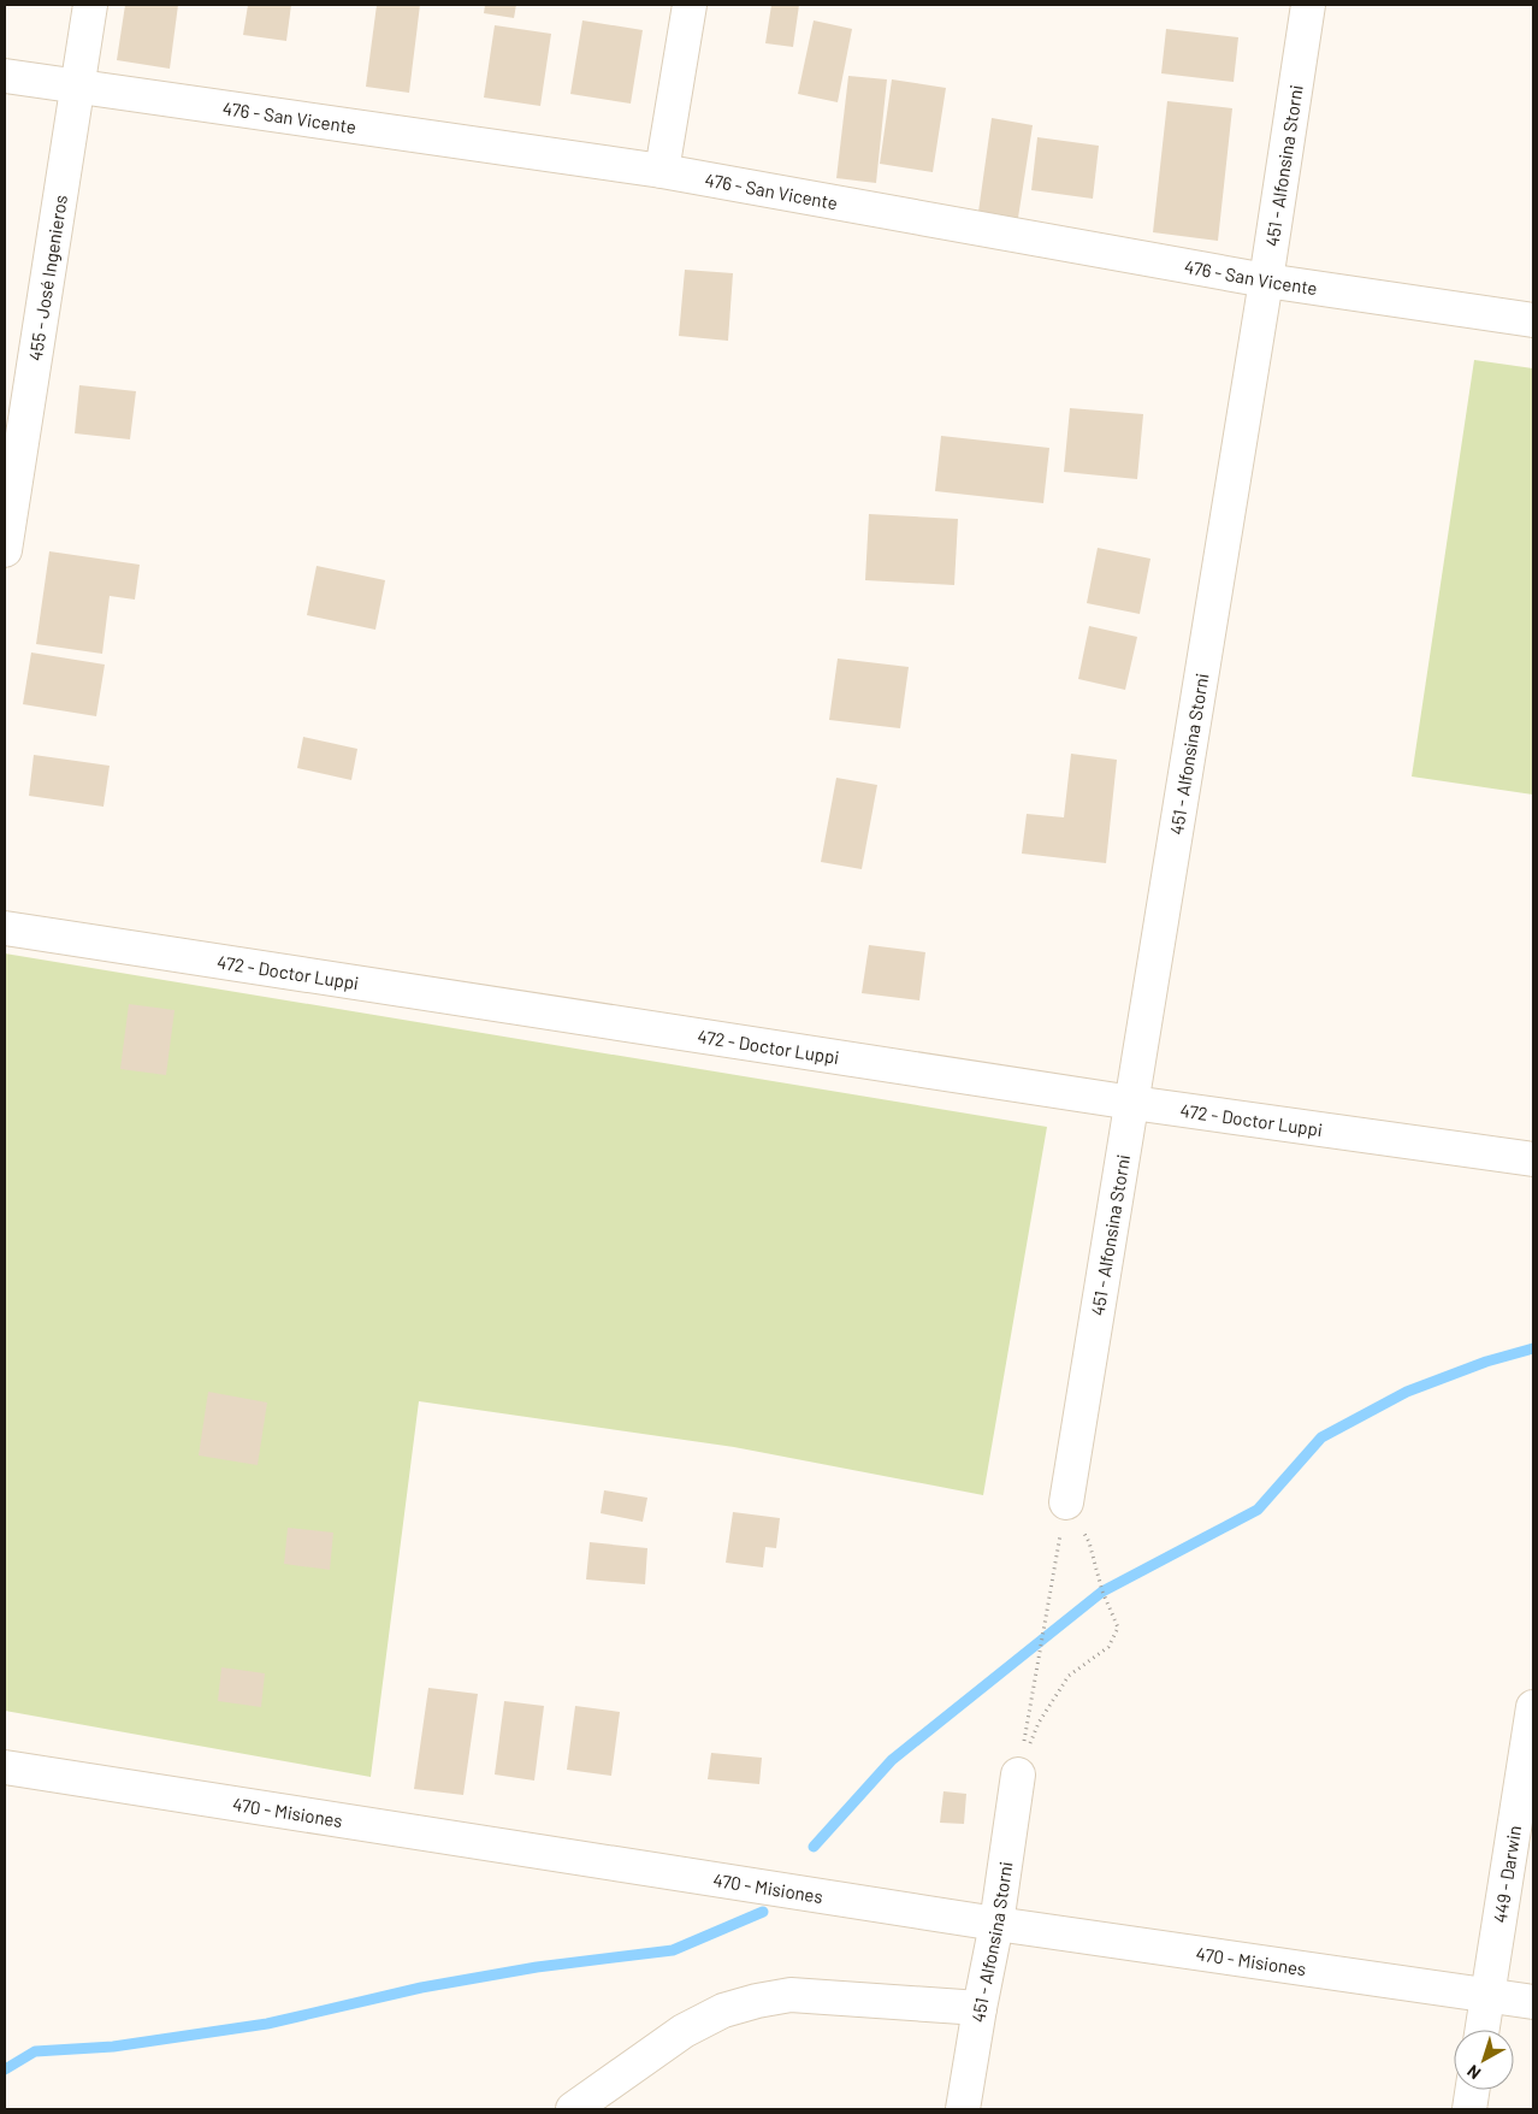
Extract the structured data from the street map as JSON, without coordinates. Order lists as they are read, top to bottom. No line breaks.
{"streets":{"street":["476 - San Vicente","451 - Alfonsina Storni","455 - José Ingenieros","472 - Doctor Luppi","470 - Misiones","449 - Darwin"]},"crossings":[["476 - San Vicente","451 - Alfonsina Storni"],["476 - San Vicente","455 - José Ingenieros"],["451 - Alfonsina Storni","472 - Doctor Luppi"],["451 - Alfonsina Storni","470 - Misiones"],["470 - Misiones","449 - Darwin"]],"north":"bottom left"}
